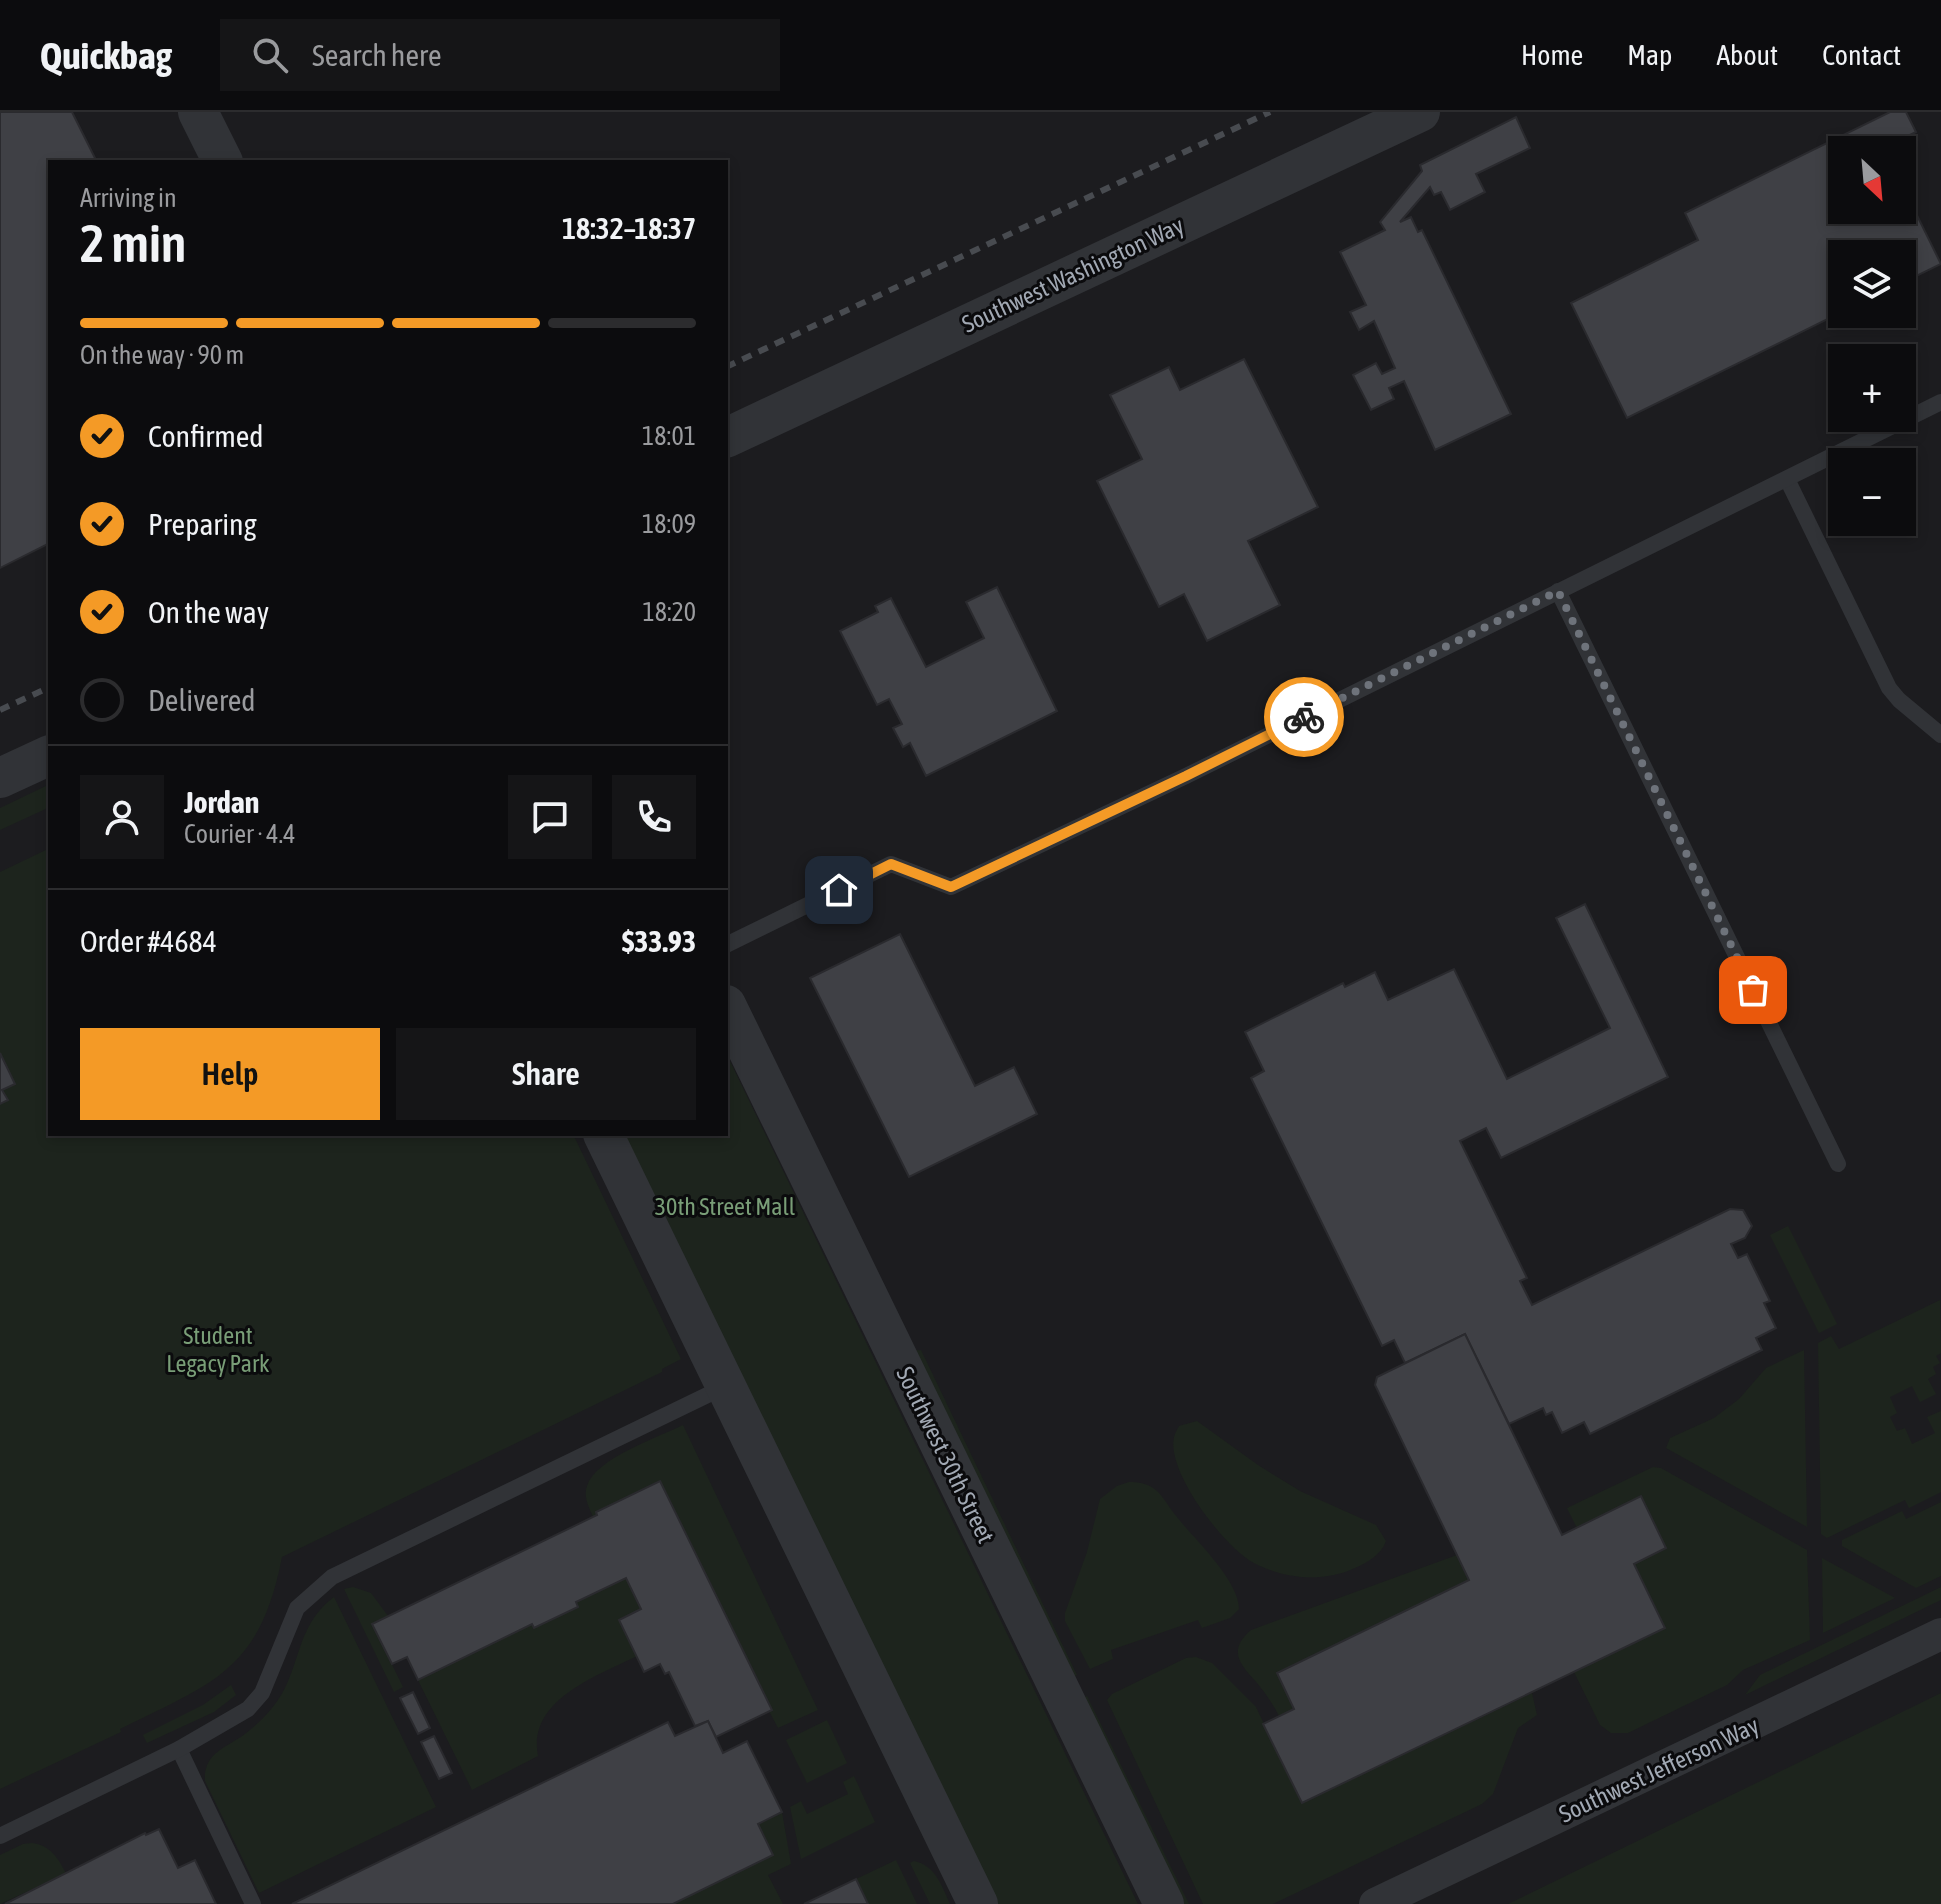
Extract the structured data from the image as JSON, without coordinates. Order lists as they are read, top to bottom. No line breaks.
{"streets":{"street":["Southwest Washington Way","Southwest 30th Street","Southwest Jefferson Way"]},"parks":["30th Street Mall","Student Legacy Park"],"north":"bottom right","page":{"header":"Quickbag","search":"Search here","nav":["Home","Map","About","Contact"],"map_buttons":["+","−"],"heading":["2 min","Arriving in","18:32–18:37"],"panel":["Jordan","Courier · 4.4","Order #4684","$33.93"],"bar":"On the way · 90 m","list":[["Confirmed","18:01"],["Preparing","18:09"],["On the way","18:20"],"Delivered"],"buttons":["Help","Share"]}}
